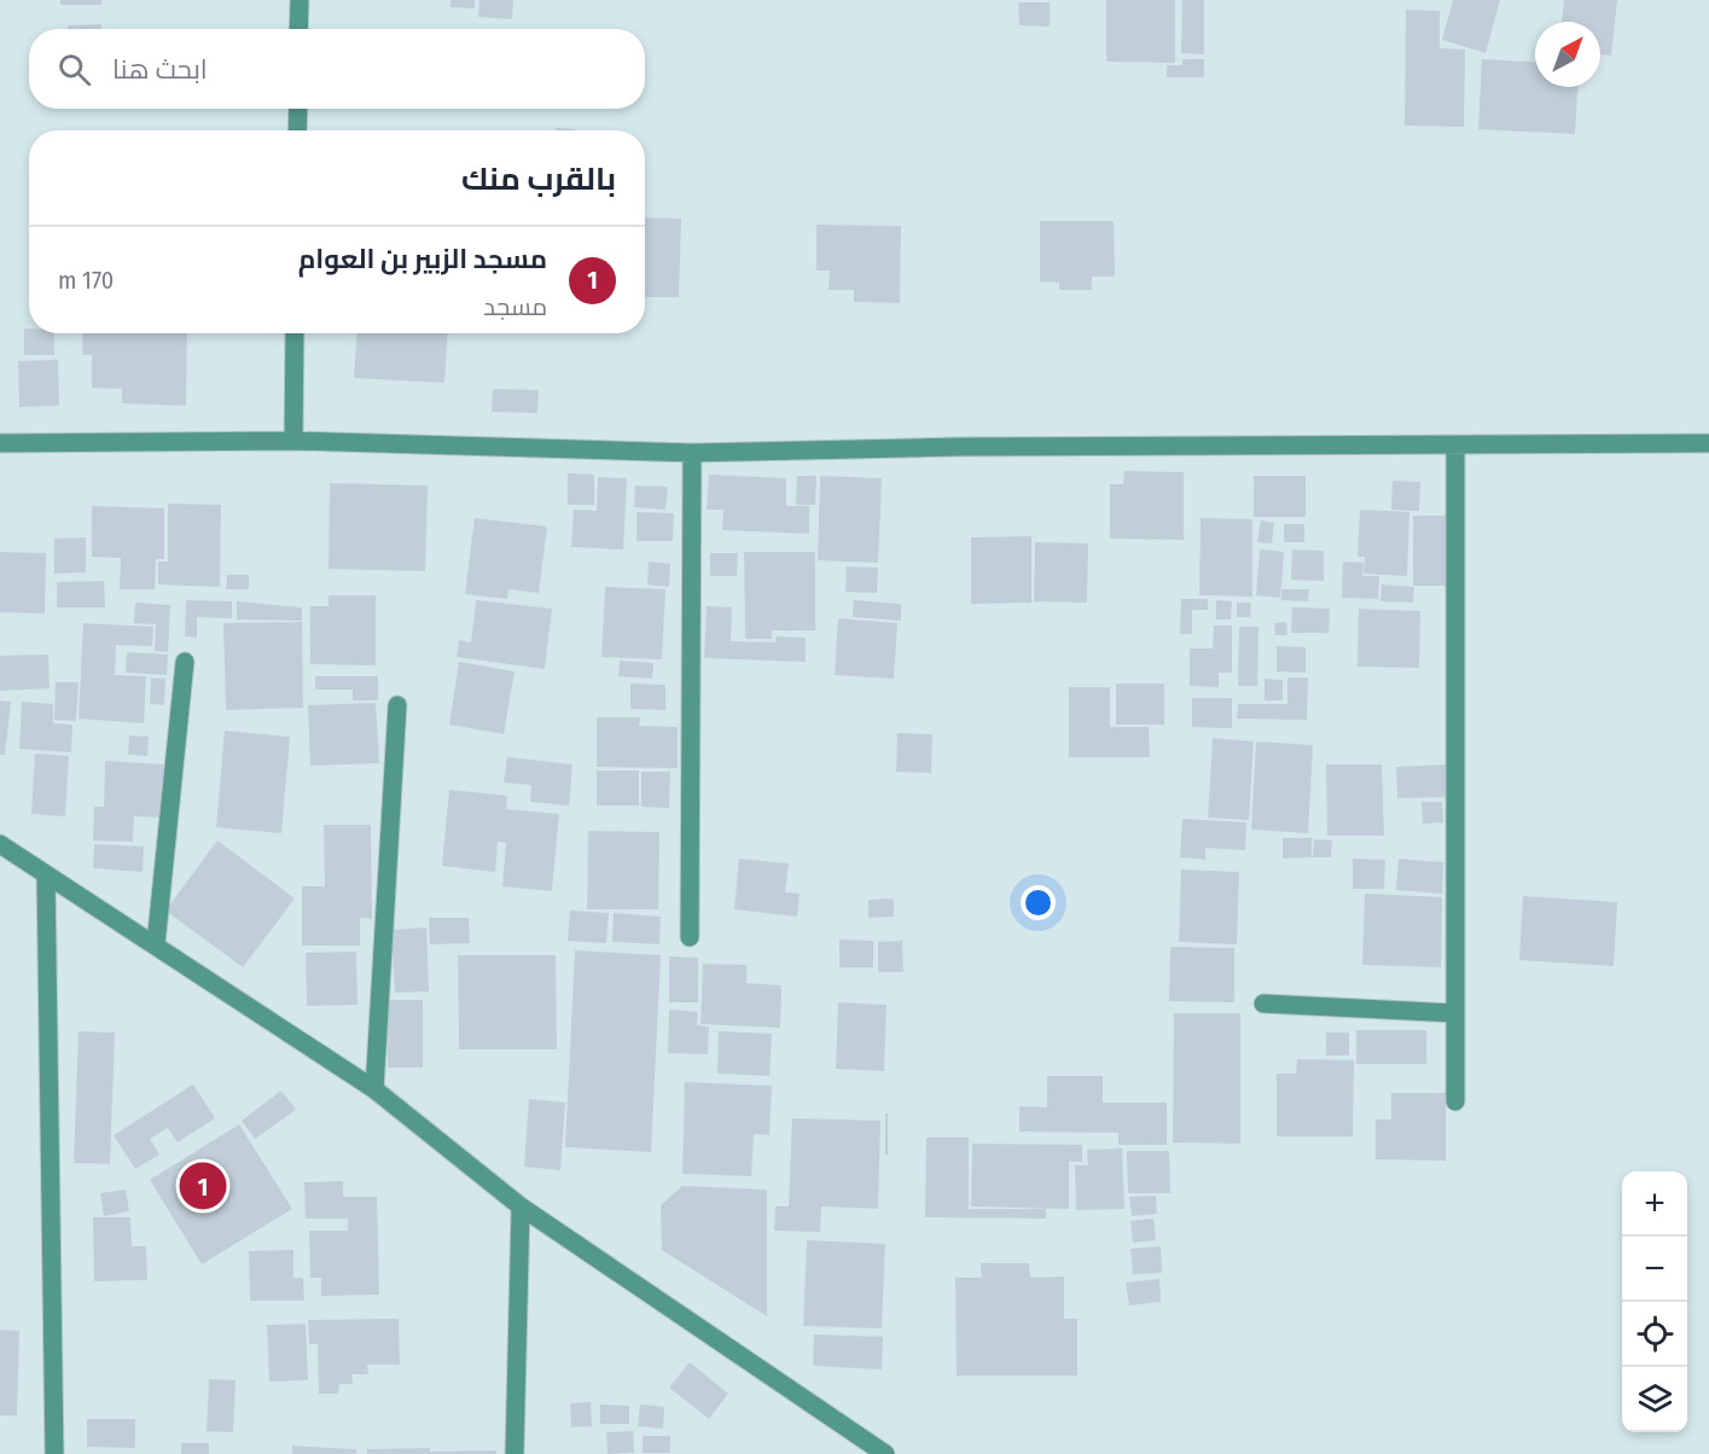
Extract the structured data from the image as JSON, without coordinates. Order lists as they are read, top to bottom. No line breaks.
{"north":"top right","page":{"search":"ابحث هنا","heading":"بالقرب منك","list":[{"mark":"1","name":"مسجد الزبير بن العوام","note":"مسجد","value":"170 m"}],"pins":"1","map_buttons":["+","−"]}}
